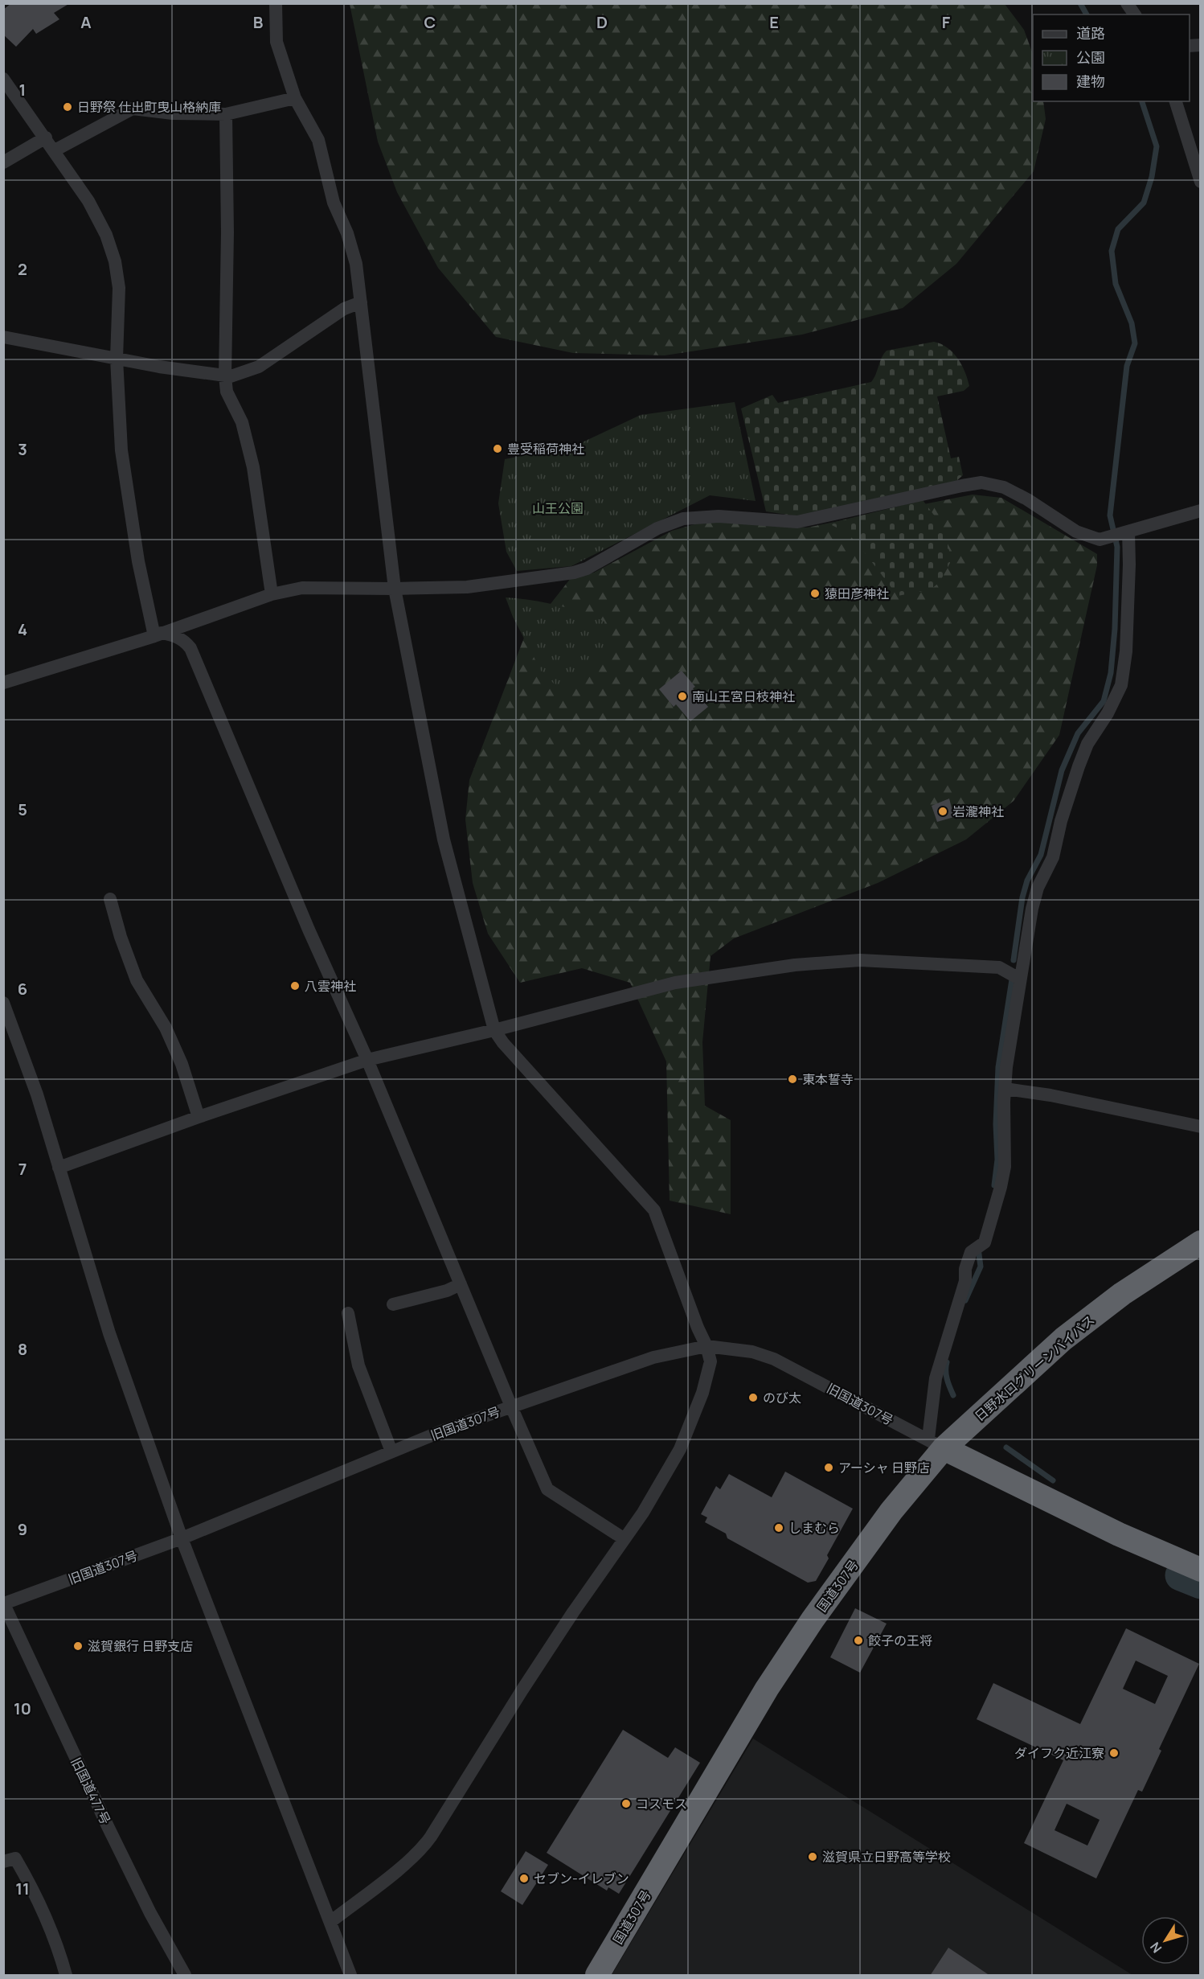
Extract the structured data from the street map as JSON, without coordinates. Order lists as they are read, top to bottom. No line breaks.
{"streets":{"highway":["日野水口グリーンバイパス","国道307号"],"street":["旧国道307号","旧国道477号"]},"crossings":[["日野水口グリーンバイパス","旧国道307号"],["日野水口グリーンバイパス","国道307号"],["旧国道307号","国道307号"],["旧国道307号","旧国道477号"]],"parks":["山王公園"],"places":["日野祭 仕出町曳山格納庫","豊受稲荷神社","猿田彦神社","南山王宮日枝神社","岩瀧神社","八雲神社","東本誓寺","のび太","アーシャ 日野店","しまむら","餃子の王将","滋賀銀行 日野支店","ダイフク近江寮","コスモス","滋賀県立日野高等学校","セブン-イレブン"],"legend":["道路","公園","建物"],"north":"bottom left","grid":{"columns":["A","B","C","D","E","F"],"rows":["1","2","3","4","5","6","7","8","9","10","11"]}}
